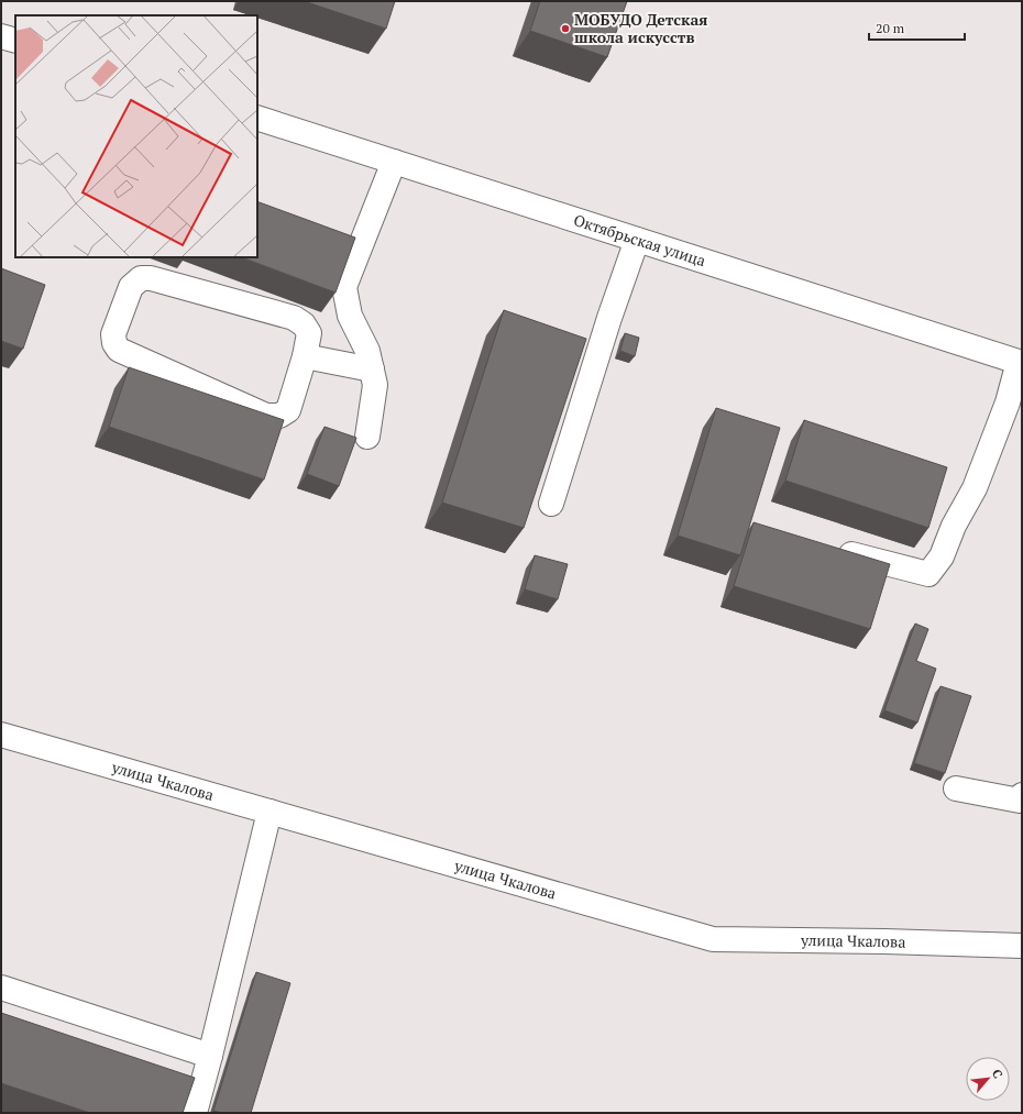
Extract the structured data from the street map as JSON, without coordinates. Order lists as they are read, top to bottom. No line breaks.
{"streets":{"street":["Октябрьская улица","улица Чкалова"]},"places":["МОБУДО Детская школа искусcтв"],"scale_bar":"20 m","north":"top right"}
